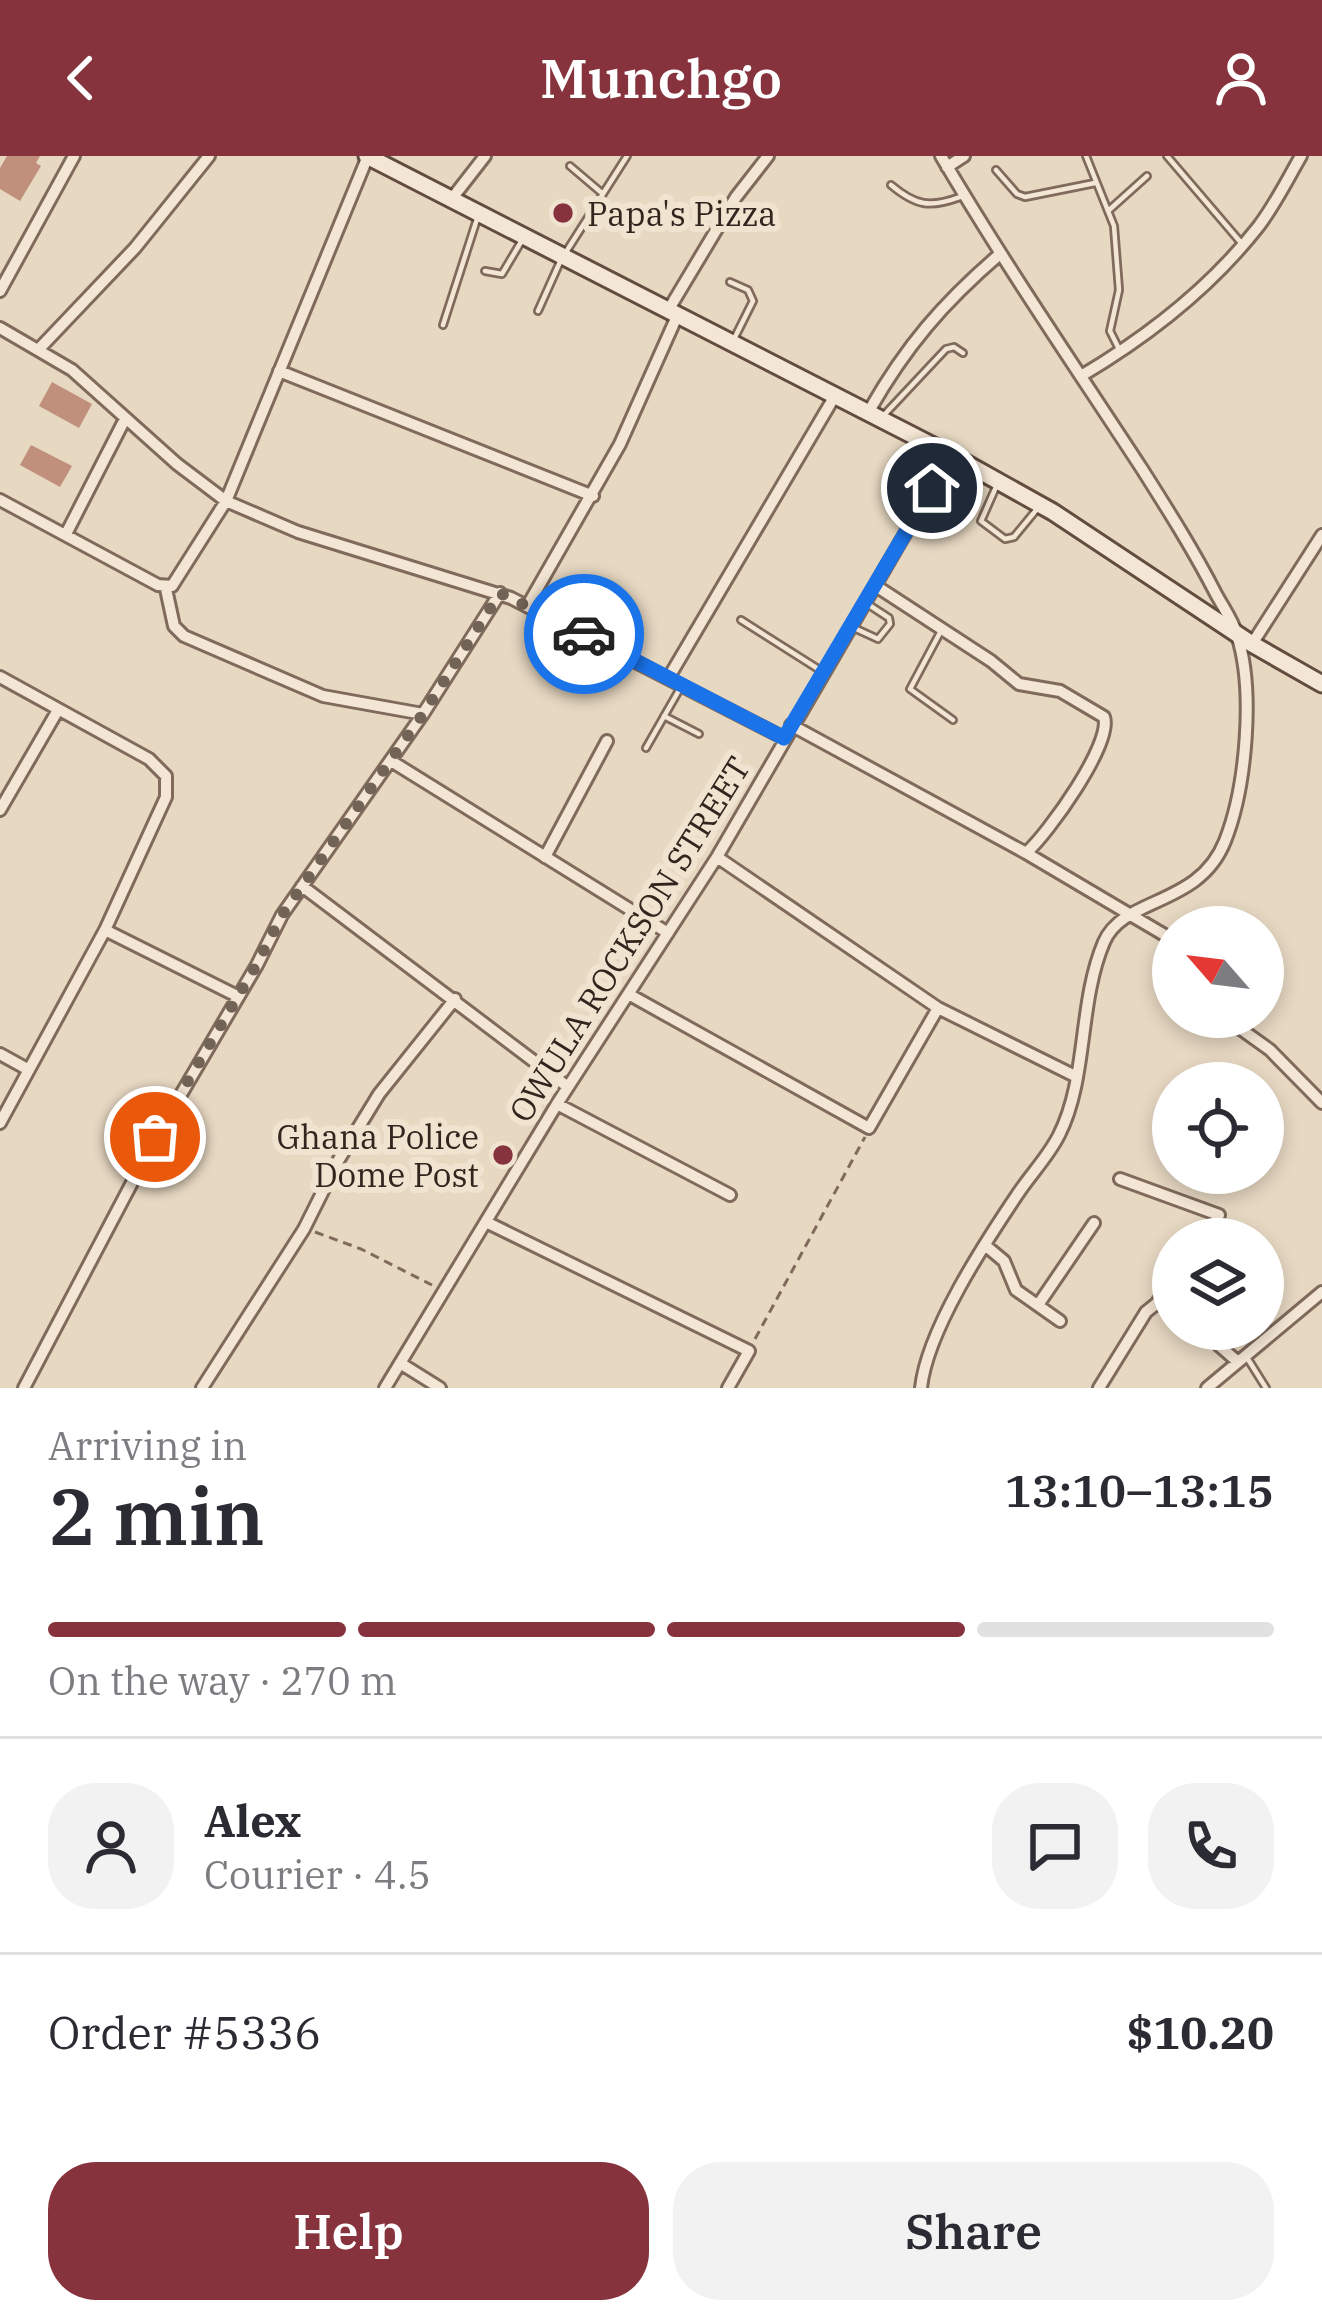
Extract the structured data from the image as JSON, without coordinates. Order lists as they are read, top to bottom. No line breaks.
{"streets":{"street":["OWULA ROCKSON STREET"]},"places":["Papa's Pizza","Ghana Police Dome Post"],"north":"top left","page":{"header":"Munchgo","heading":["2 min","Arriving in","13:10–13:15"],"panel":["Alex","Courier · 4.5","Order #5336","$10.20"],"bar":"On the way · 270 m","buttons":["Help","Share"]}}
